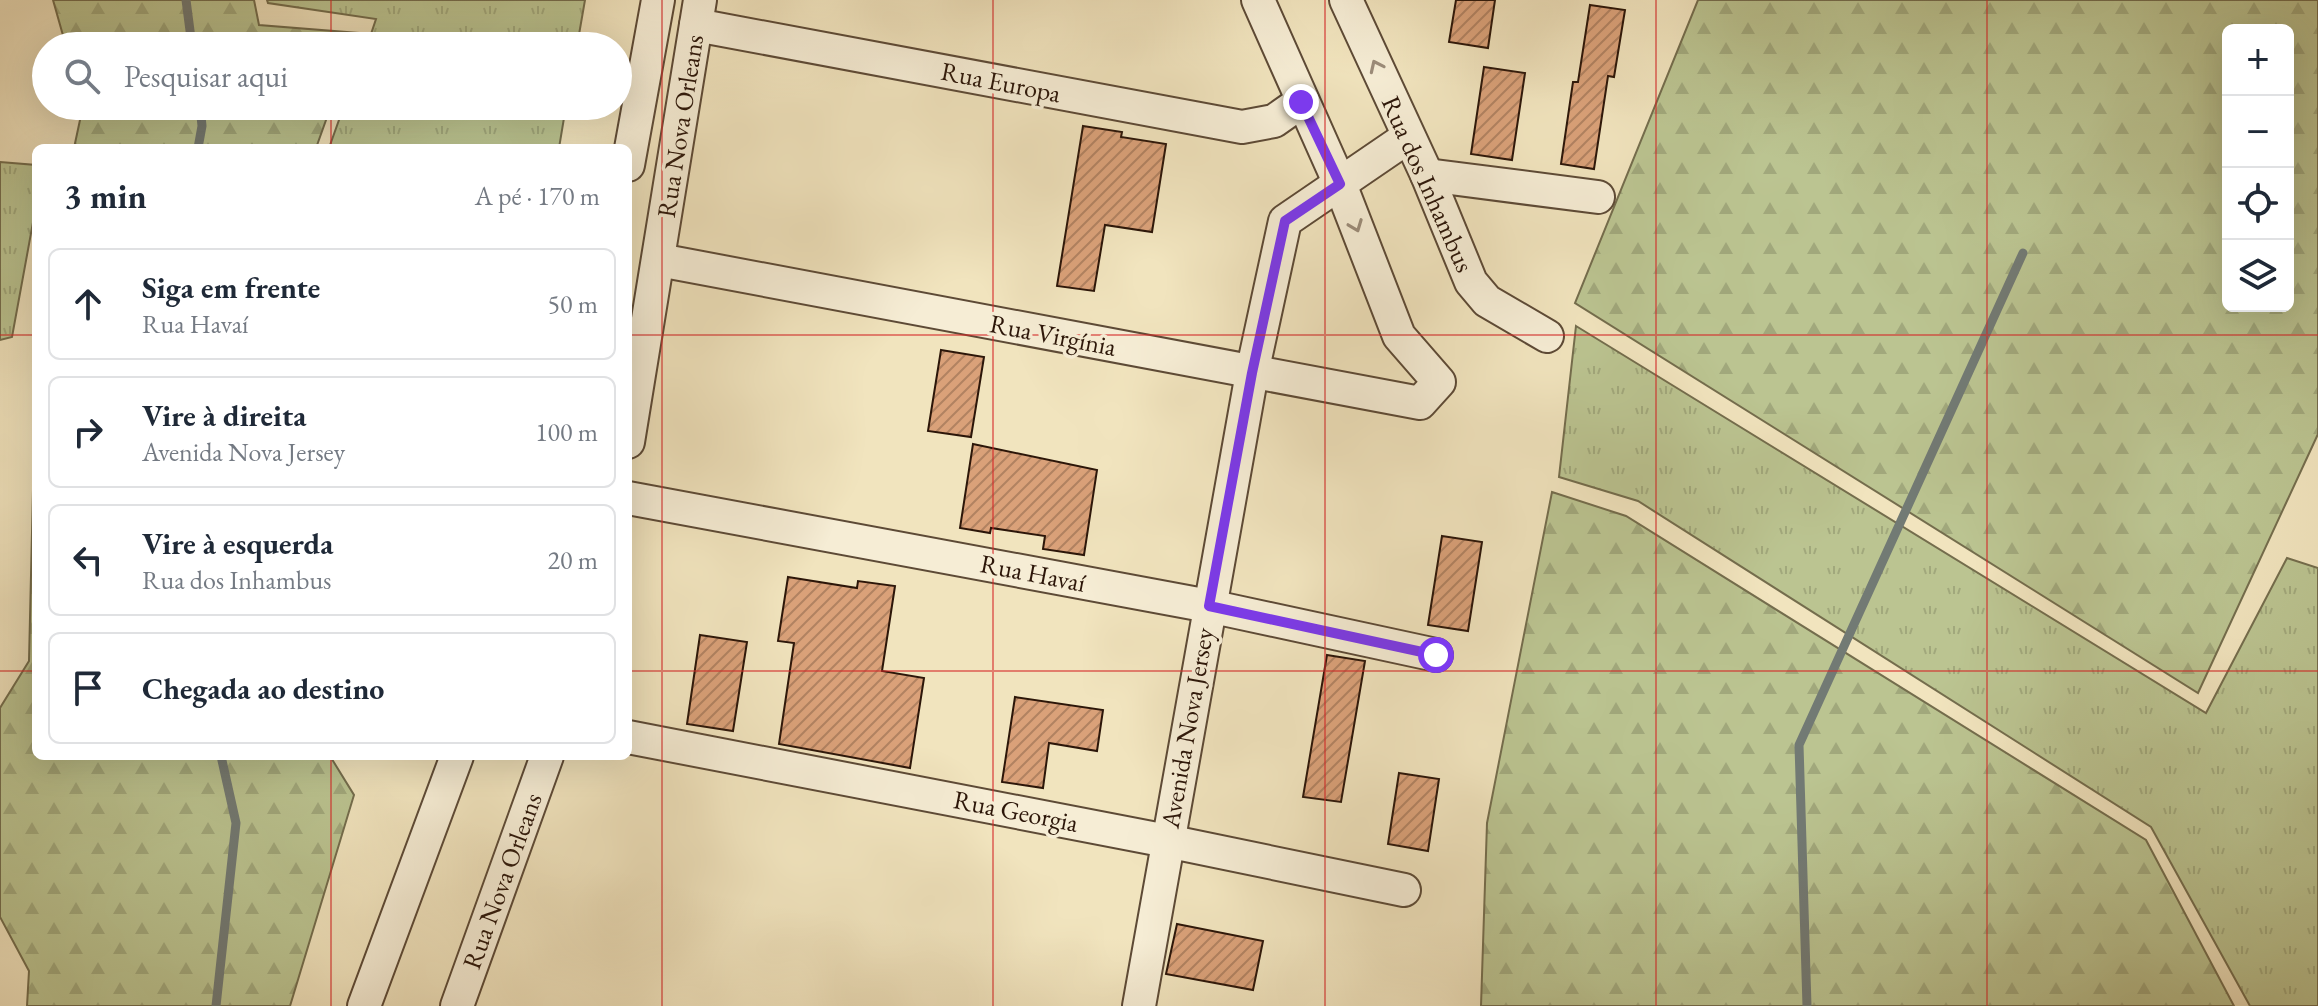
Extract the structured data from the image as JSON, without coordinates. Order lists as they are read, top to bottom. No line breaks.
{"streets":{"street":["Rua Europa","Rua Nova Orleans","Rua dos Inhambus","Rua Virgínia","Rua Havaí","Avenida Nova Jersey","Rua Georgia"]},"crossings":[["Rua Europa","Rua Nova Orleans"],["Rua Nova Orleans","Rua Virgínia"],["Rua dos Inhambus","Avenida Nova Jersey"],["Rua Virgínia","Avenida Nova Jersey"],["Rua Havaí","Avenida Nova Jersey"],["Avenida Nova Jersey","Rua Georgia"]],"page":{"map_buttons":["+","−"],"search":"Pesquisar aqui","heading":["3 min","A pé · 170 m"],"list":[["Siga em frente","Rua Havaí","50 m"],["Vire à direita","Avenida Nova Jersey","100 m"],["Vire à esquerda","Rua dos Inhambus","20 m"],"Chegada ao destino"]}}
